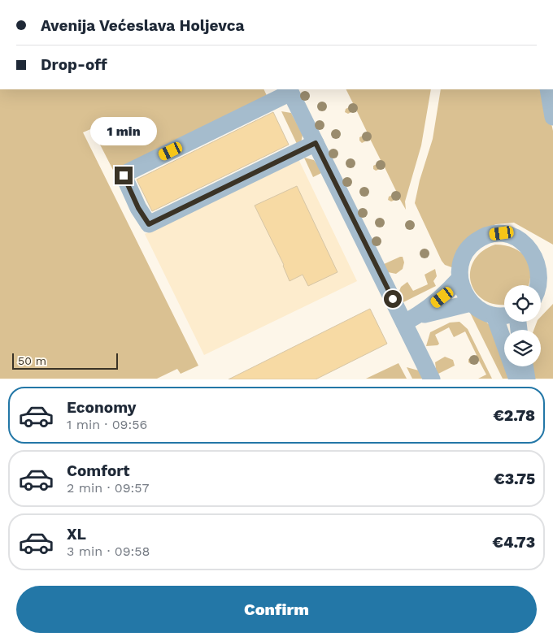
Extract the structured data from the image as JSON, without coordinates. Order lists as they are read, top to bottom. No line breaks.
{"scale_bar":"50 m","page":{"banner":["Avenija Većeslava Holjevca","Drop-off"],"bubble":"1 min","scale":"50 m","list":[{"name":"Economy","note":"1 min · 09:56","value":"€2.78"},{"name":"Comfort","note":"2 min · 09:57","value":"€3.75"},{"name":"XL","note":"3 min · 09:58","value":"€4.73"}],"buttons":"Confirm"}}
